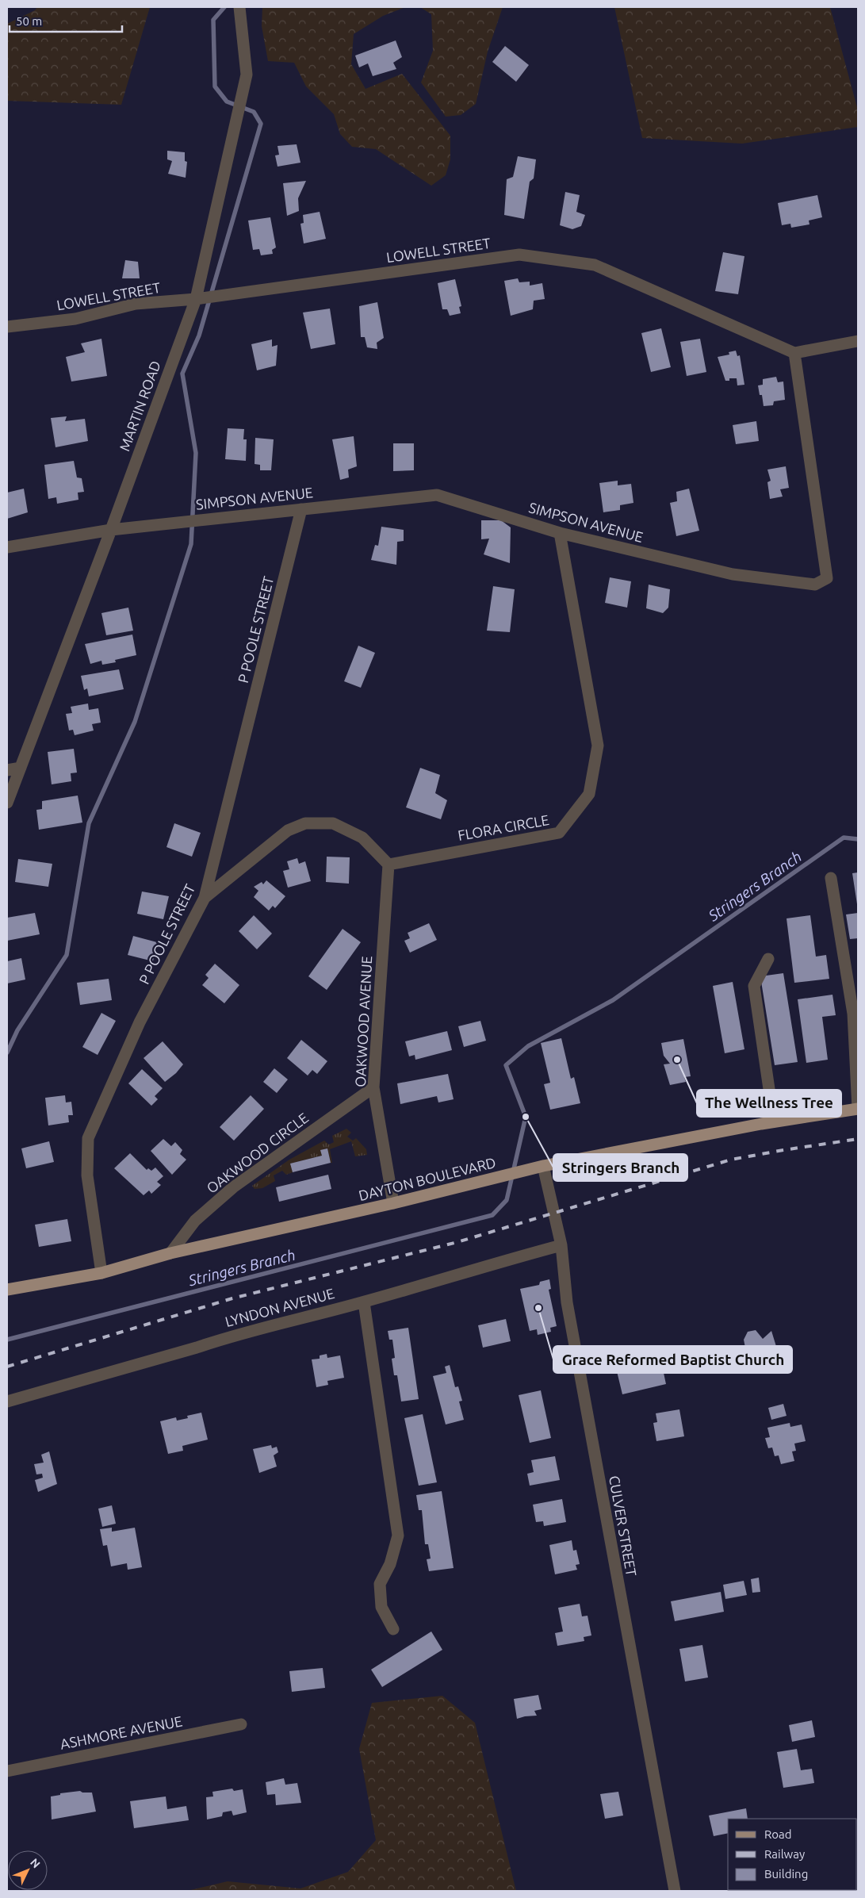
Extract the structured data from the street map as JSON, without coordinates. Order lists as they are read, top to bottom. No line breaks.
{"streets":{"main road":["DAYTON BOULEVARD"],"street":["LOWELL STREET","MARTIN ROAD","SIMPSON AVENUE","P POOLE STREET","FLORA CIRCLE","OAKWOOD AVENUE","OAKWOOD CIRCLE","LYNDON AVENUE","CULVER STREET","ASHMORE AVENUE"]},"crossings":[["LOWELL STREET","MARTIN ROAD"],["LOWELL STREET","SIMPSON AVENUE"],["MARTIN ROAD","SIMPSON AVENUE"],["SIMPSON AVENUE","P POOLE STREET"],["SIMPSON AVENUE","FLORA CIRCLE"],["P POOLE STREET","DAYTON BOULEVARD"],["FLORA CIRCLE","OAKWOOD AVENUE"],["OAKWOOD AVENUE","OAKWOOD CIRCLE"],["OAKWOOD AVENUE","DAYTON BOULEVARD"],["OAKWOOD CIRCLE","DAYTON BOULEVARD"],["DAYTON BOULEVARD","CULVER STREET"],["LYNDON AVENUE","CULVER STREET"]],"water":["Stringers Branch"],"places":["The Wellness Tree","Stringers Branch","Grace Reformed Baptist Church"],"legend":["Road","Railway","Building"],"scale_bar":"50 m","north":"top right"}
